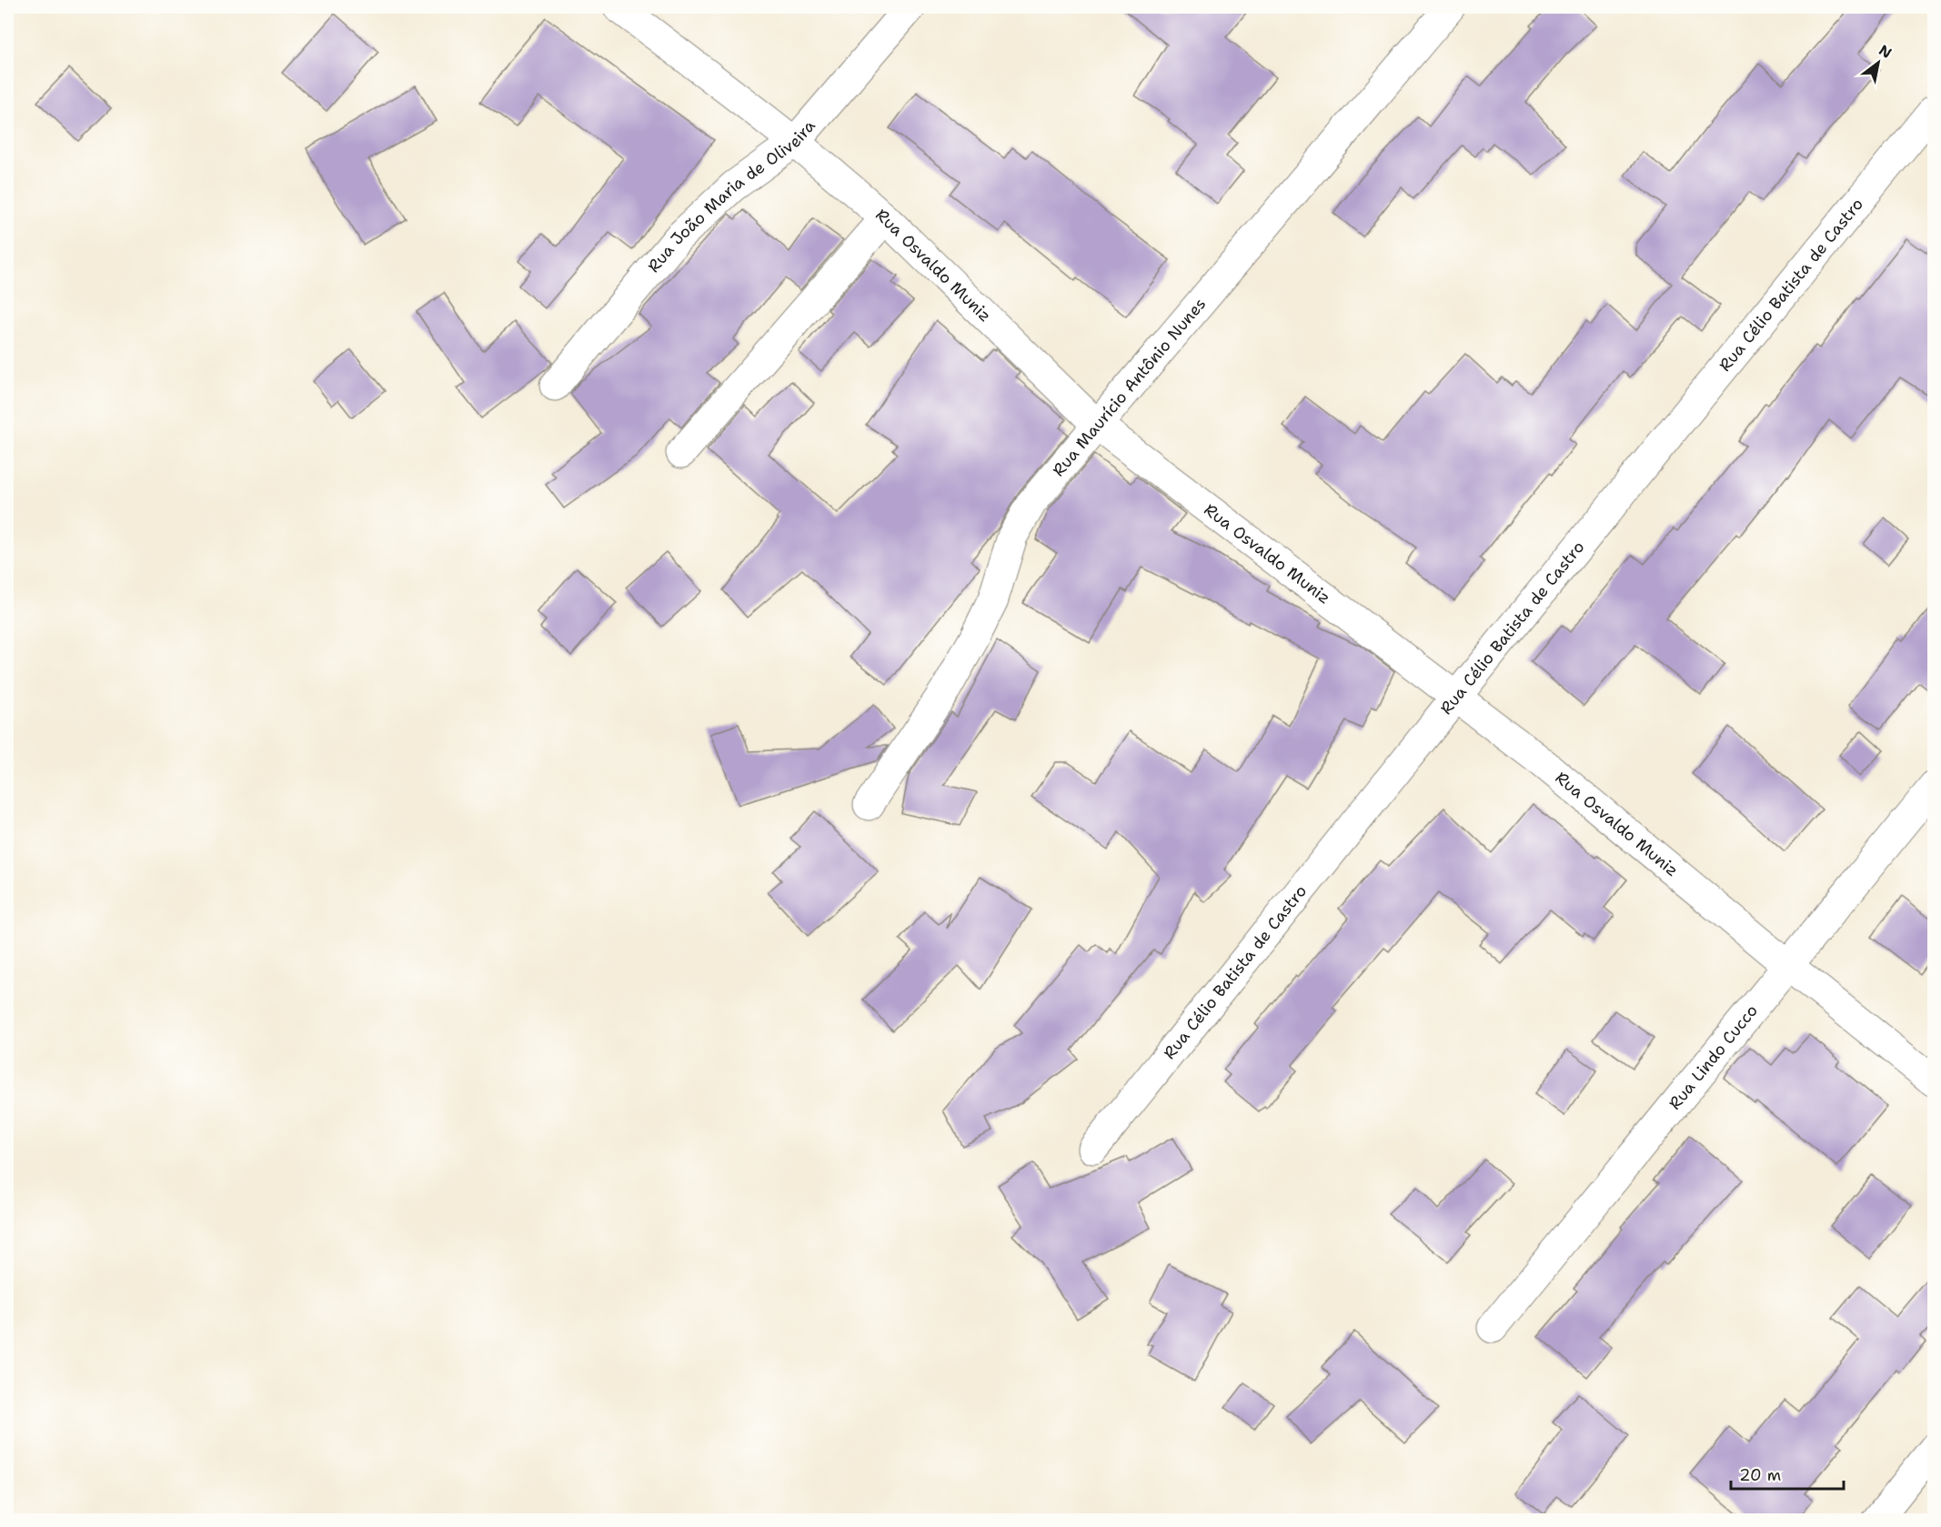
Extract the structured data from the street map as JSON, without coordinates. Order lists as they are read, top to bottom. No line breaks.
{"streets":{"street":["Rua João Maria de Oliveira","Rua Osvaldo Muniz","Rua Célio Batista de Castro","Rua Maurício Antônio Nunes","Rua Lindo Cucco"]},"crossings":[["Rua João Maria de Oliveira","Rua Osvaldo Muniz"],["Rua Osvaldo Muniz","Rua Célio Batista de Castro"],["Rua Osvaldo Muniz","Rua Maurício Antônio Nunes"],["Rua Osvaldo Muniz","Rua Lindo Cucco"]],"scale_bar":"20 m","north":"top right"}
